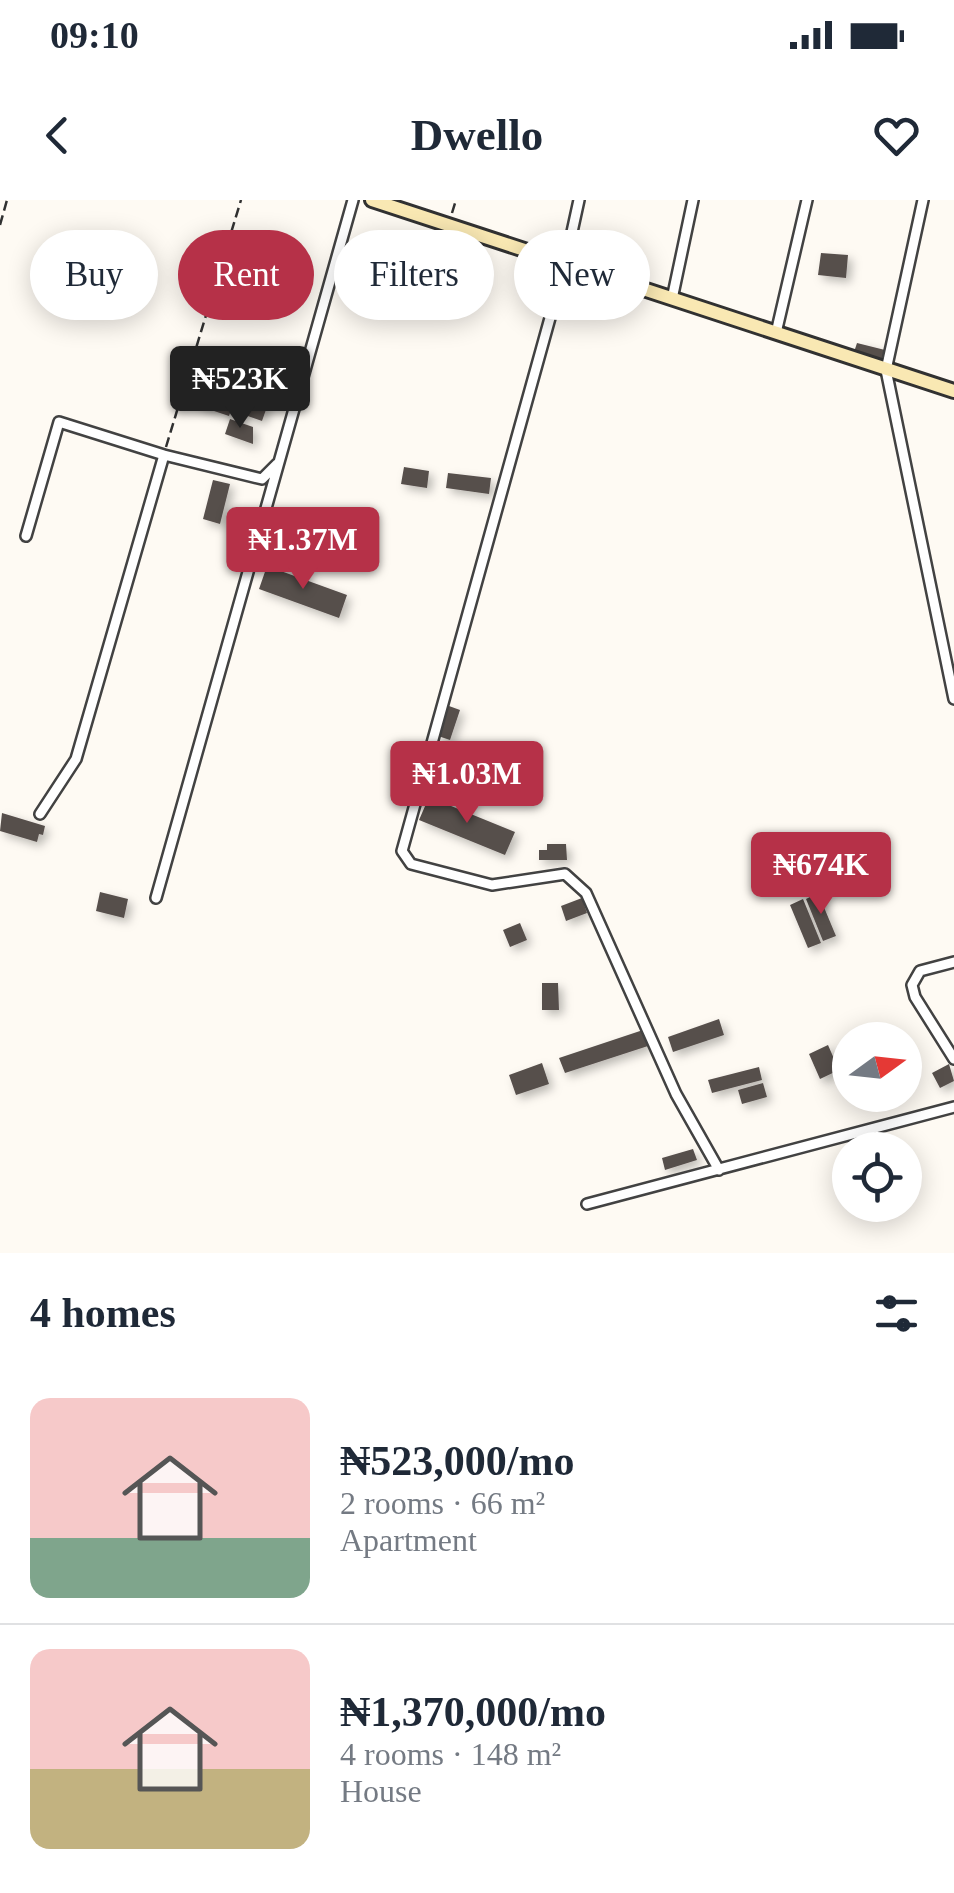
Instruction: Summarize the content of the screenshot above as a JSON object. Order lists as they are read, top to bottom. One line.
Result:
{"north":"right","page":{"status":"09:10","header":"Dwello","chip":["Buy","Rent","Filters","New"],"price":["₦523K","₦1.37M","₦1.03M","₦674K"],"heading":"4 homes","list":[{"name":"₦523,000/mo","note":"2 rooms · 66 m² · Apartment"},{"name":"₦1,370,000/mo","note":"4 rooms · 148 m² · House"}]}}
